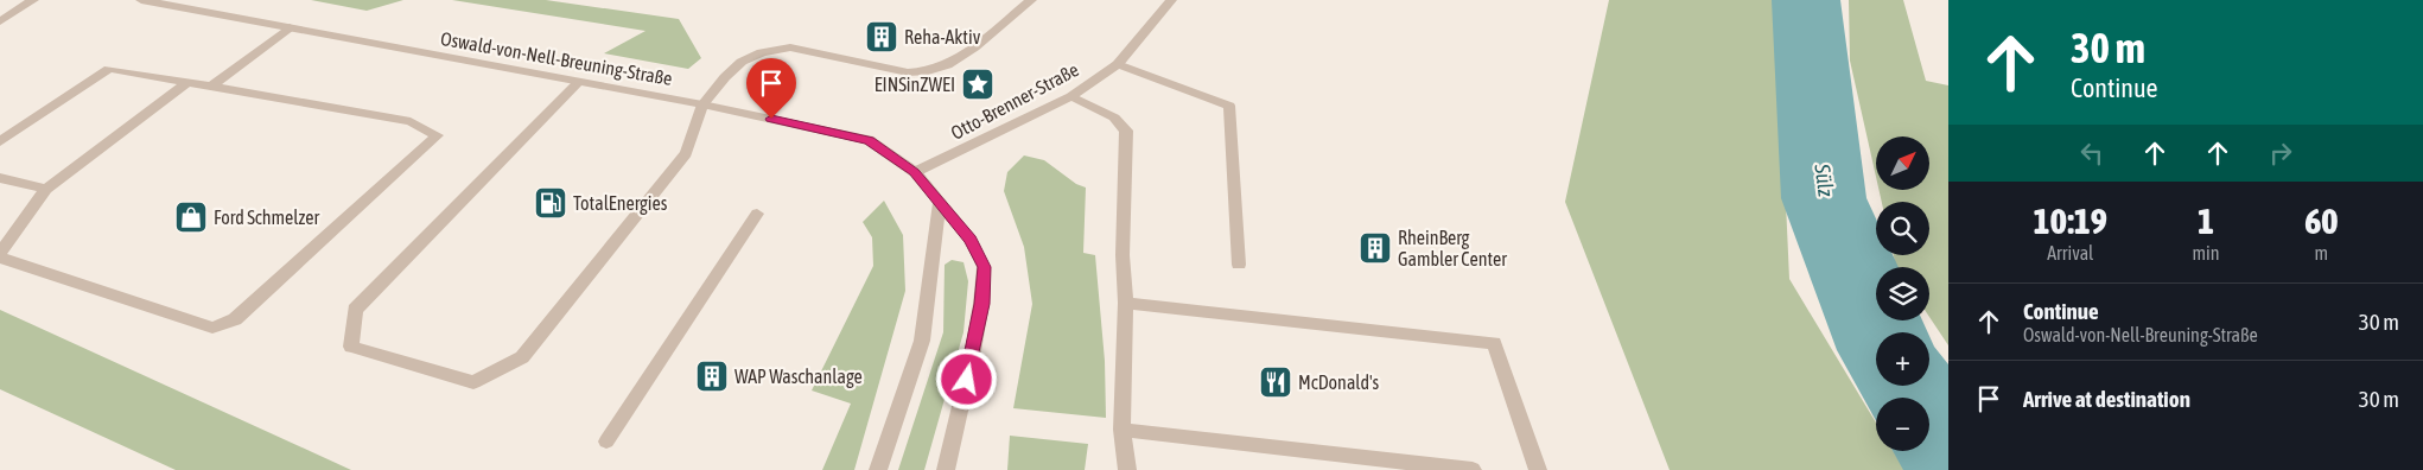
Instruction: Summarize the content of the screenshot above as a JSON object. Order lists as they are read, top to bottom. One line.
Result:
{"streets":{"street":["Oswald-von-Nell-Breuning-Straße","Otto-Brenner-Straße"]},"crossings":[["Oswald-von-Nell-Breuning-Straße","Otto-Brenner-Straße"]],"water":["Sülz"],"places":{"building":["Reha-Aktiv","RheinBerg Gambler Center","WAP Waschanlage"],"place":["EINSinZWEI"],"fuel station":["TotalEnergies"],"shop":["Ford Schmelzer"],"restaurant":["McDonald's"]},"north":"top right","page":{"turn":["30 m","Continue"],"map_buttons":["+","−"],"eta":["10:19","Arrival","1","min","60","m"],"list":[{"name":"Continue","note":"Oswald-von-Nell-Breuning-Straße","value":"30 m"},{"name":"Arrive at destination","value":"30 m"}]}}
